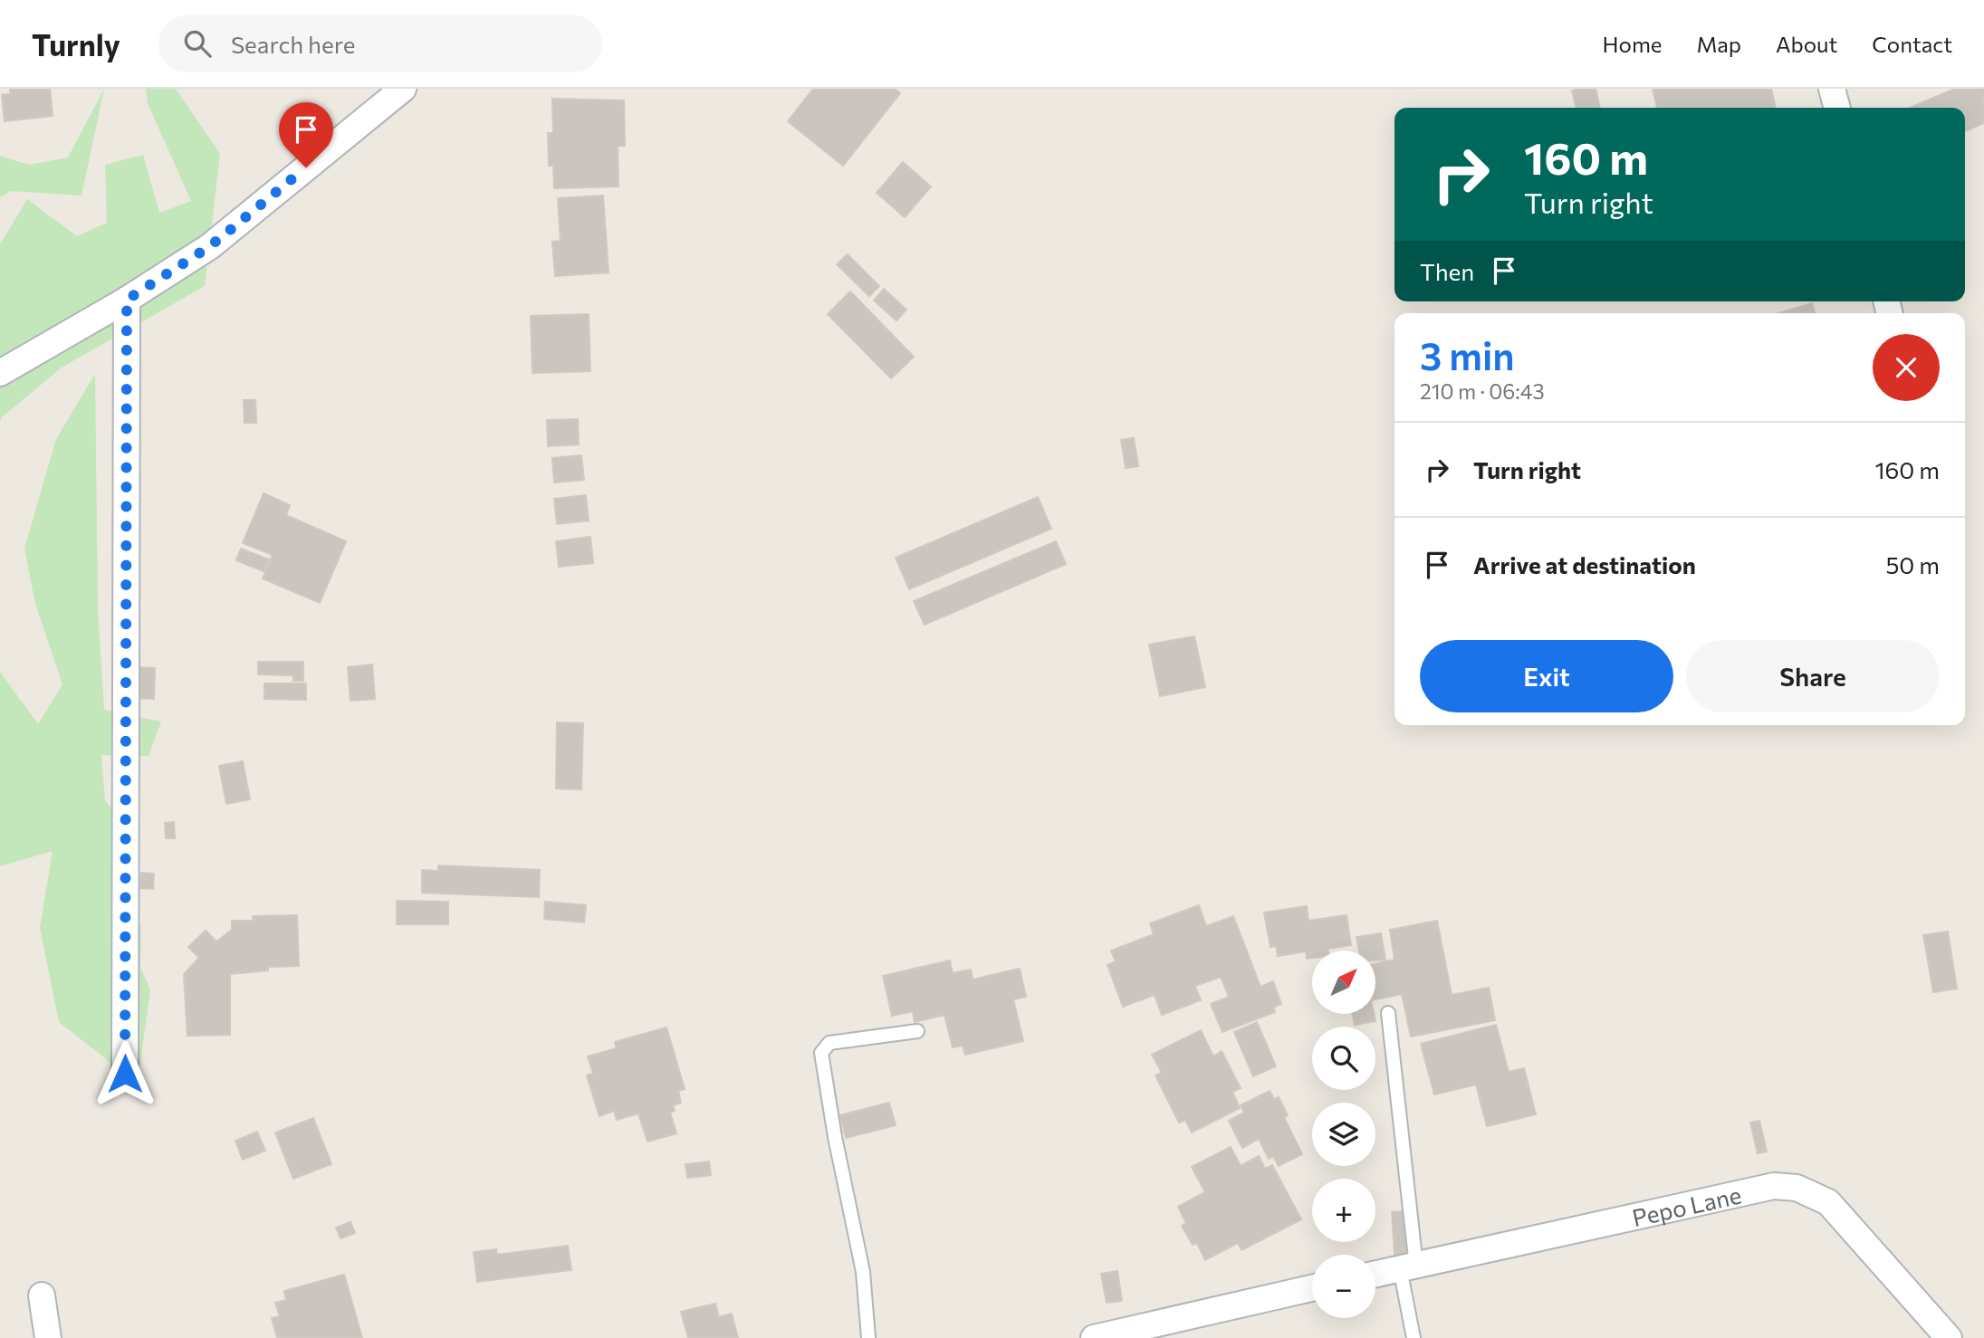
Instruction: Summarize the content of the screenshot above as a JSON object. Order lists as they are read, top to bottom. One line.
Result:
{"streets":{"street":["Pepo Lane"]},"north":"top right","page":{"header":"Turnly","search":"Search here","nav":["Home","Map","About","Contact"],"turn":["160 m","Turn right"],"then":"Then","heading":["3 min","210 m · 06:43"],"list":[{"name":"Turn right","value":"160 m"},{"name":"Arrive at destination","value":"50 m"}],"buttons":["Exit","Share"],"map_buttons":["+","−"]}}
